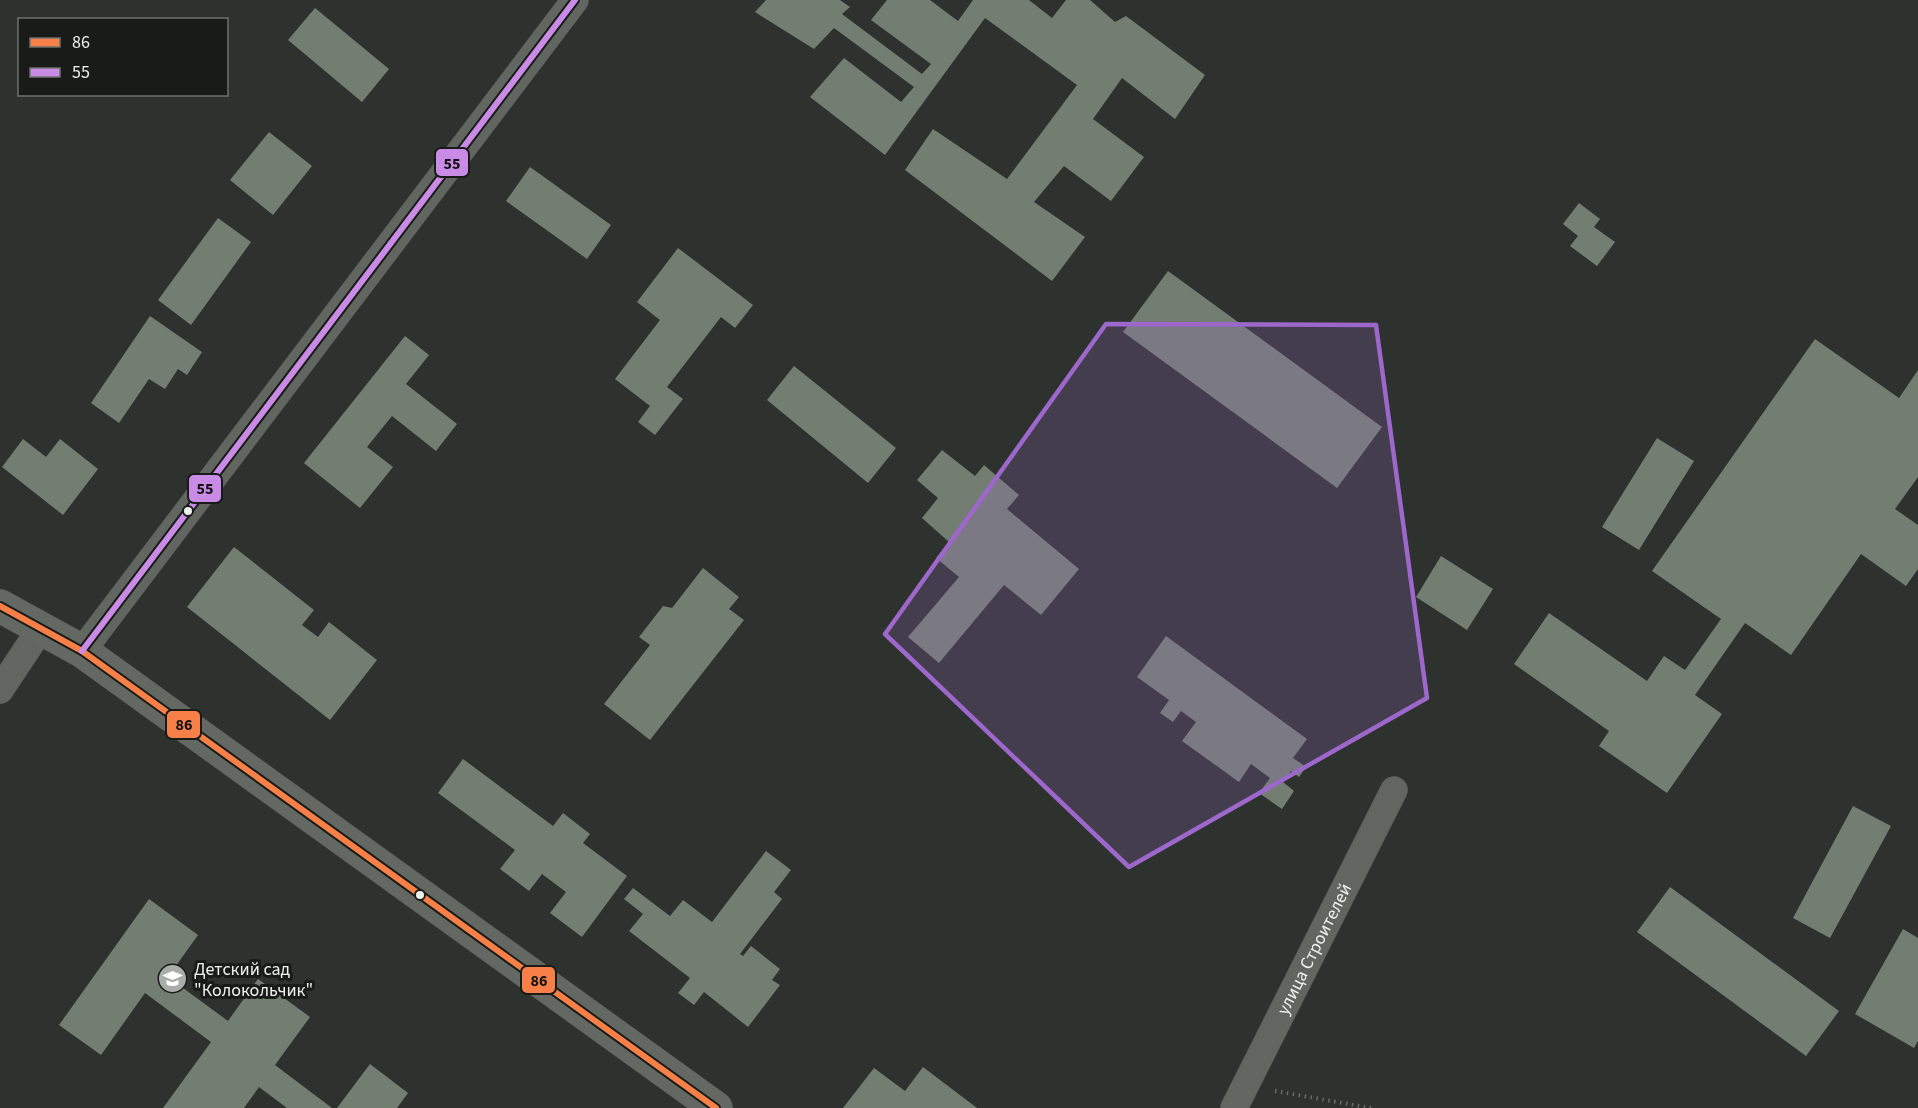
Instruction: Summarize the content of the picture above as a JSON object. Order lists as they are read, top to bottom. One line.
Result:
{"streets":{"street":["улица Строителей"]},"places":{"school or university":["Детский сад \"Колокольчик\""]},"lines":["transit line 55","transit line 86"],"legend":["86","55"]}
